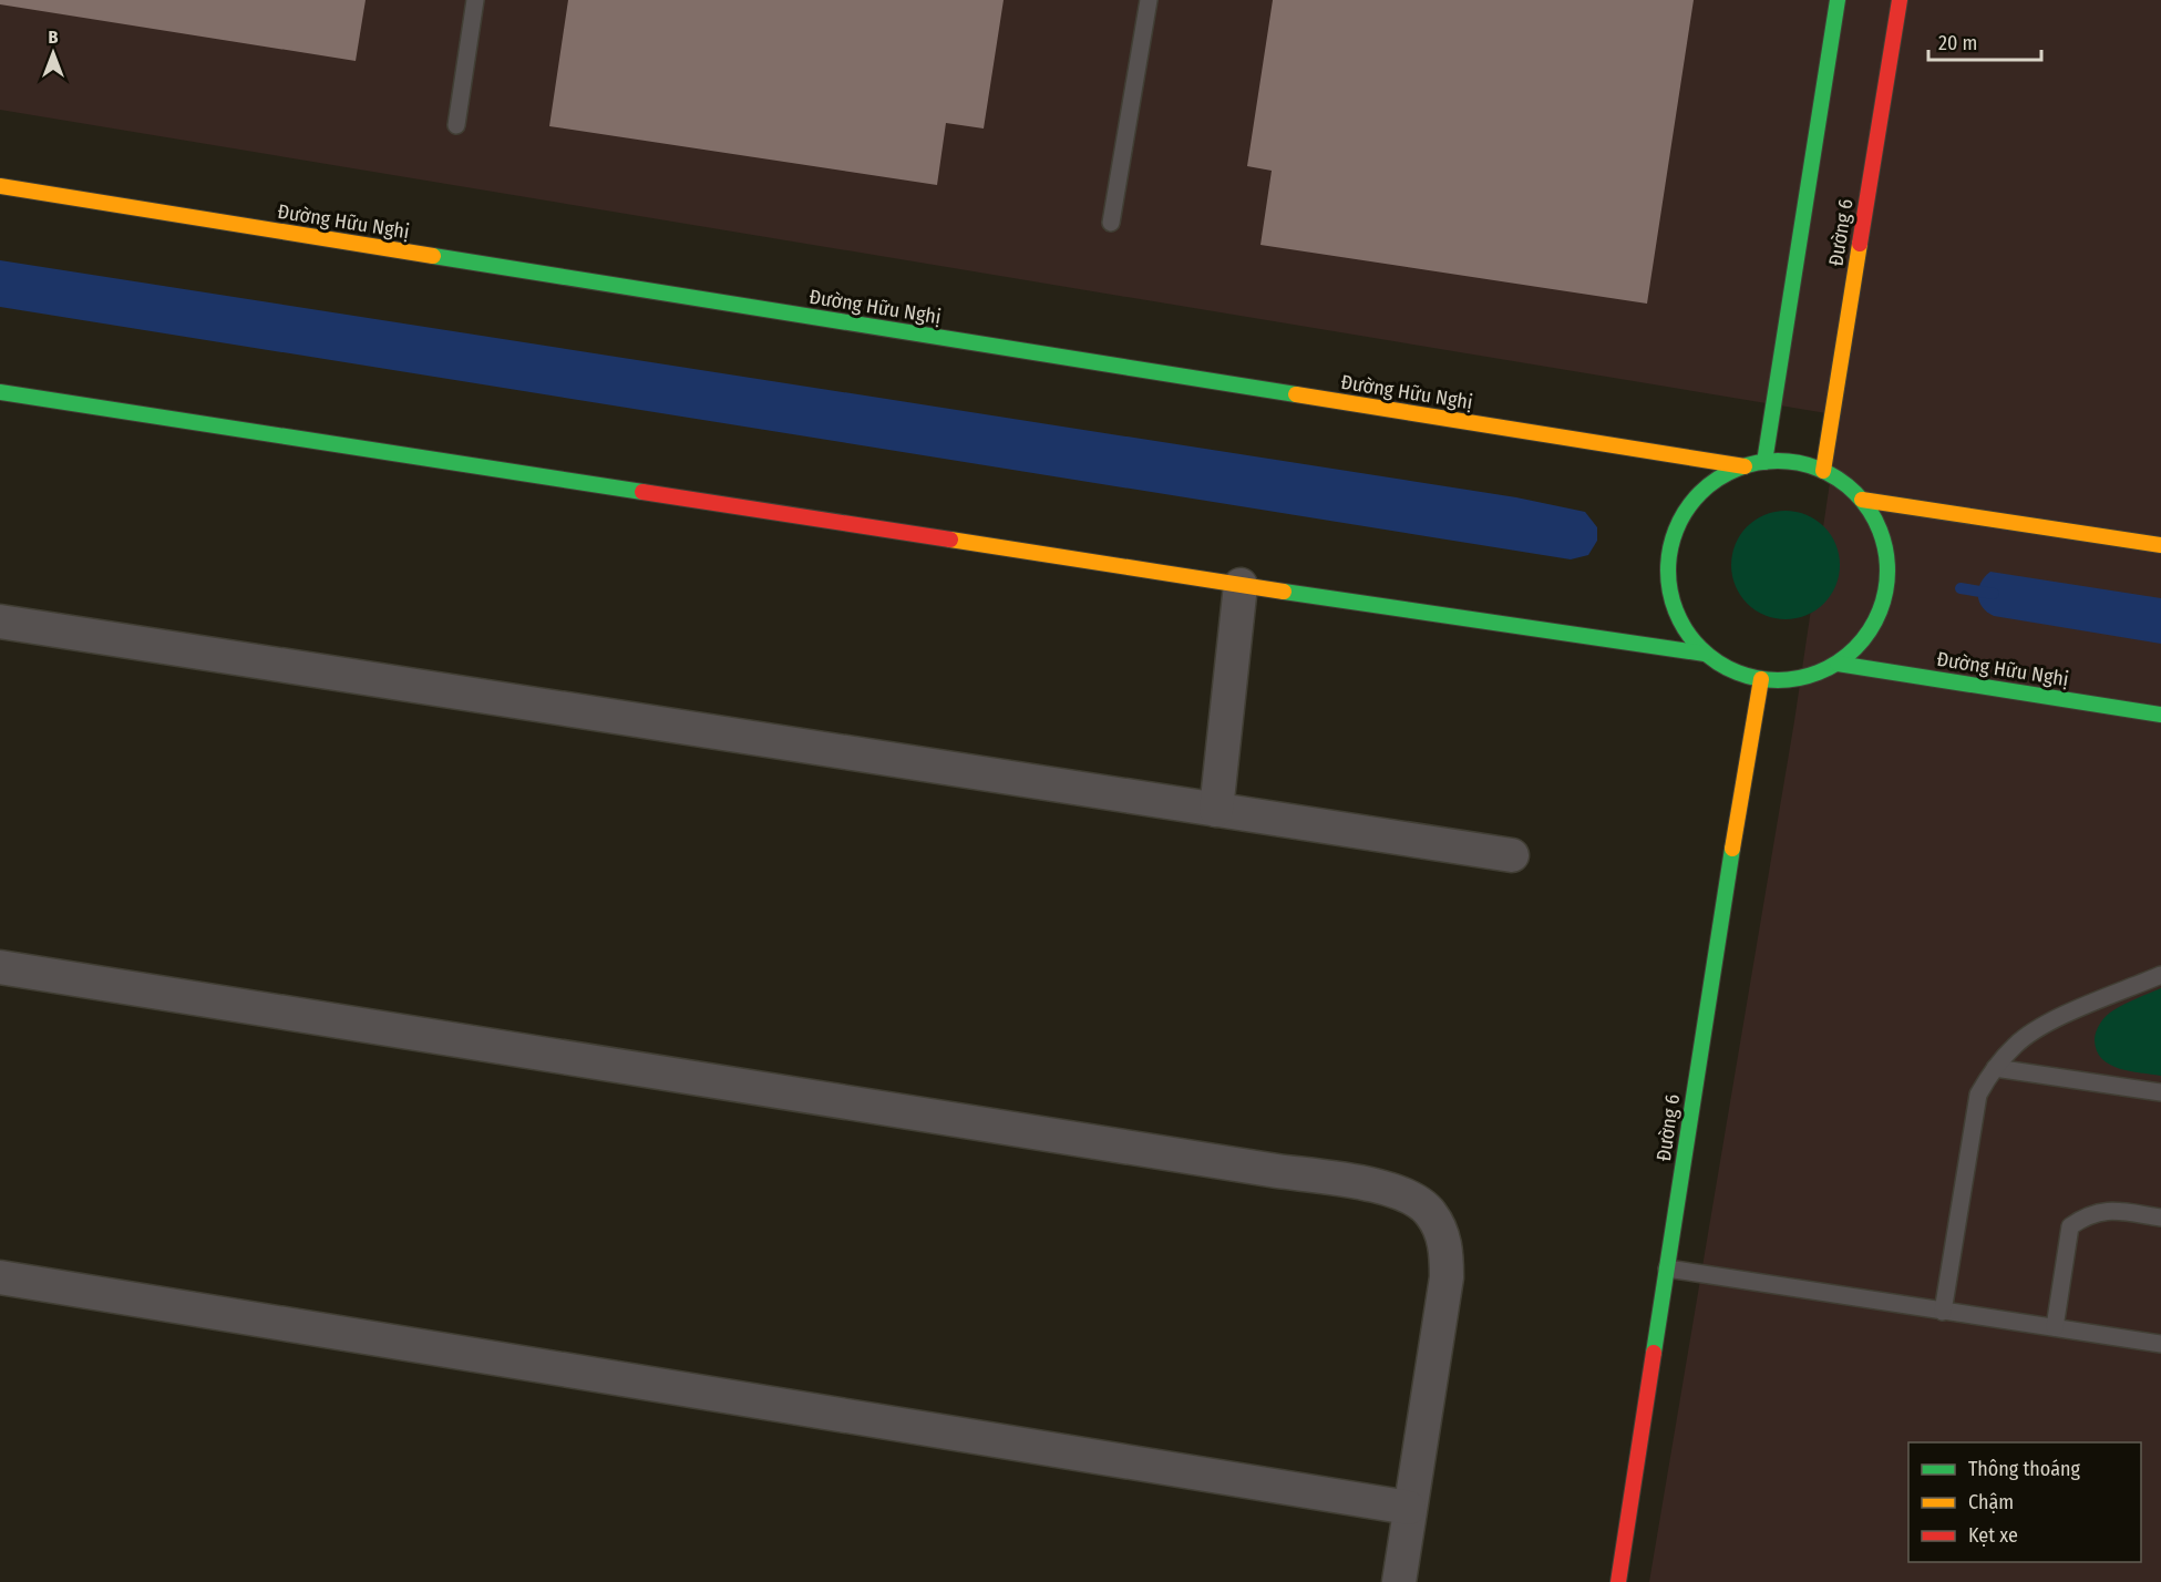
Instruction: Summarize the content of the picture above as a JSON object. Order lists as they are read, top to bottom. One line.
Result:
{"streets":{"main road":["Đường Hữu Nghị","Đường 6"]},"crossings":[["Đường Hữu Nghị","Đường 6"]],"legend":["Thông thoáng","Chậm","Kẹt xe"],"scale_bar":"20 m","north":"top"}
